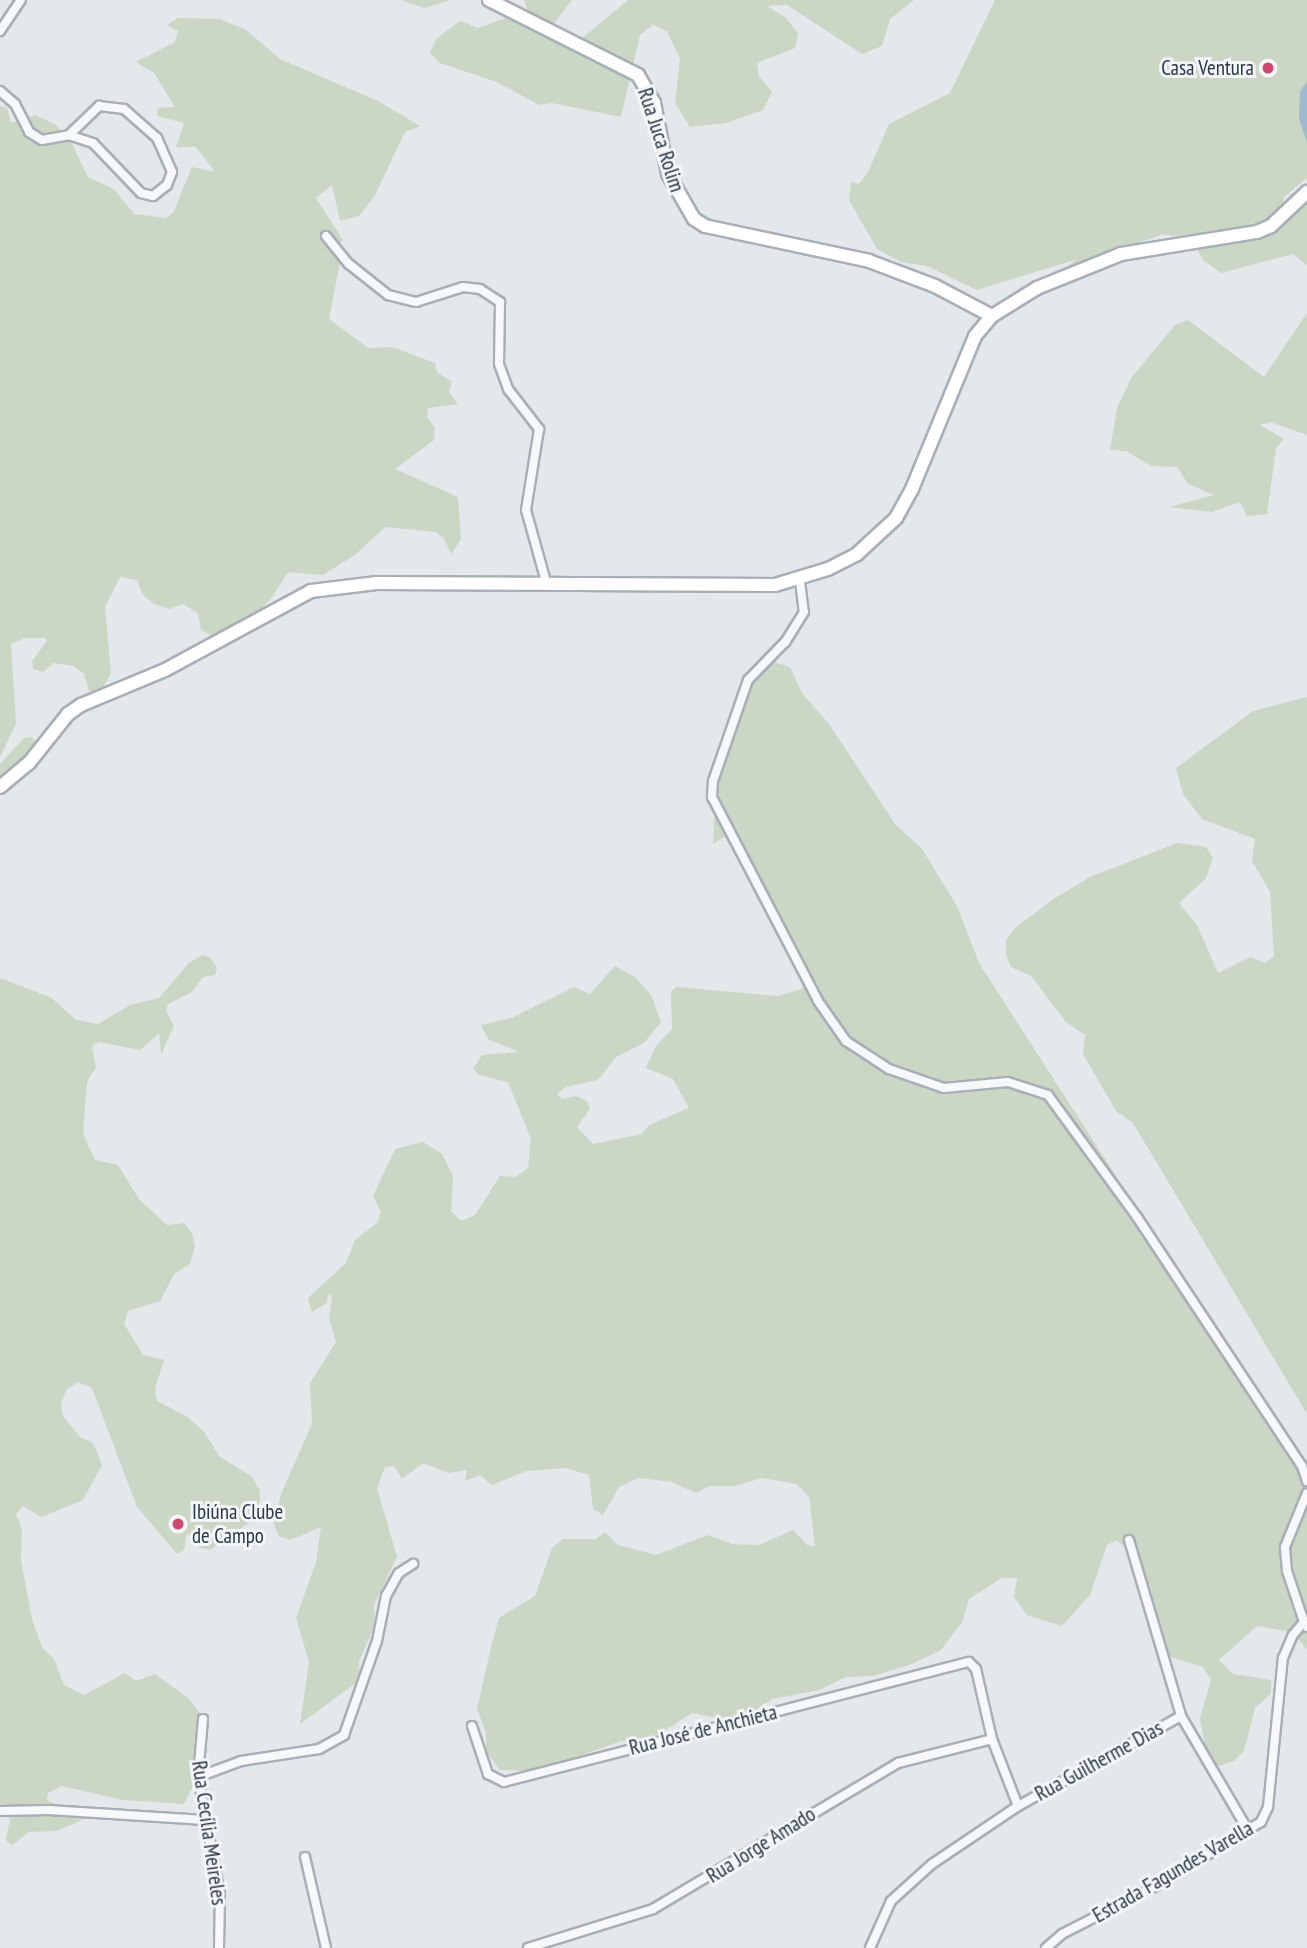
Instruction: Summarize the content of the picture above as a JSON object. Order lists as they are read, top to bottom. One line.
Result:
{"streets":{"street":["Rua Juca Rolim","Rua José de Anchieta","Rua Guilherme Dias","Rua Cecília Meireles","Rua Jorge Amado","Estrada Fagundes Varella"]},"crossings":[["Rua José de Anchieta","Rua Jorge Amado"]],"places":["Casa Ventura","Ibiúna Clube de Campo"]}
